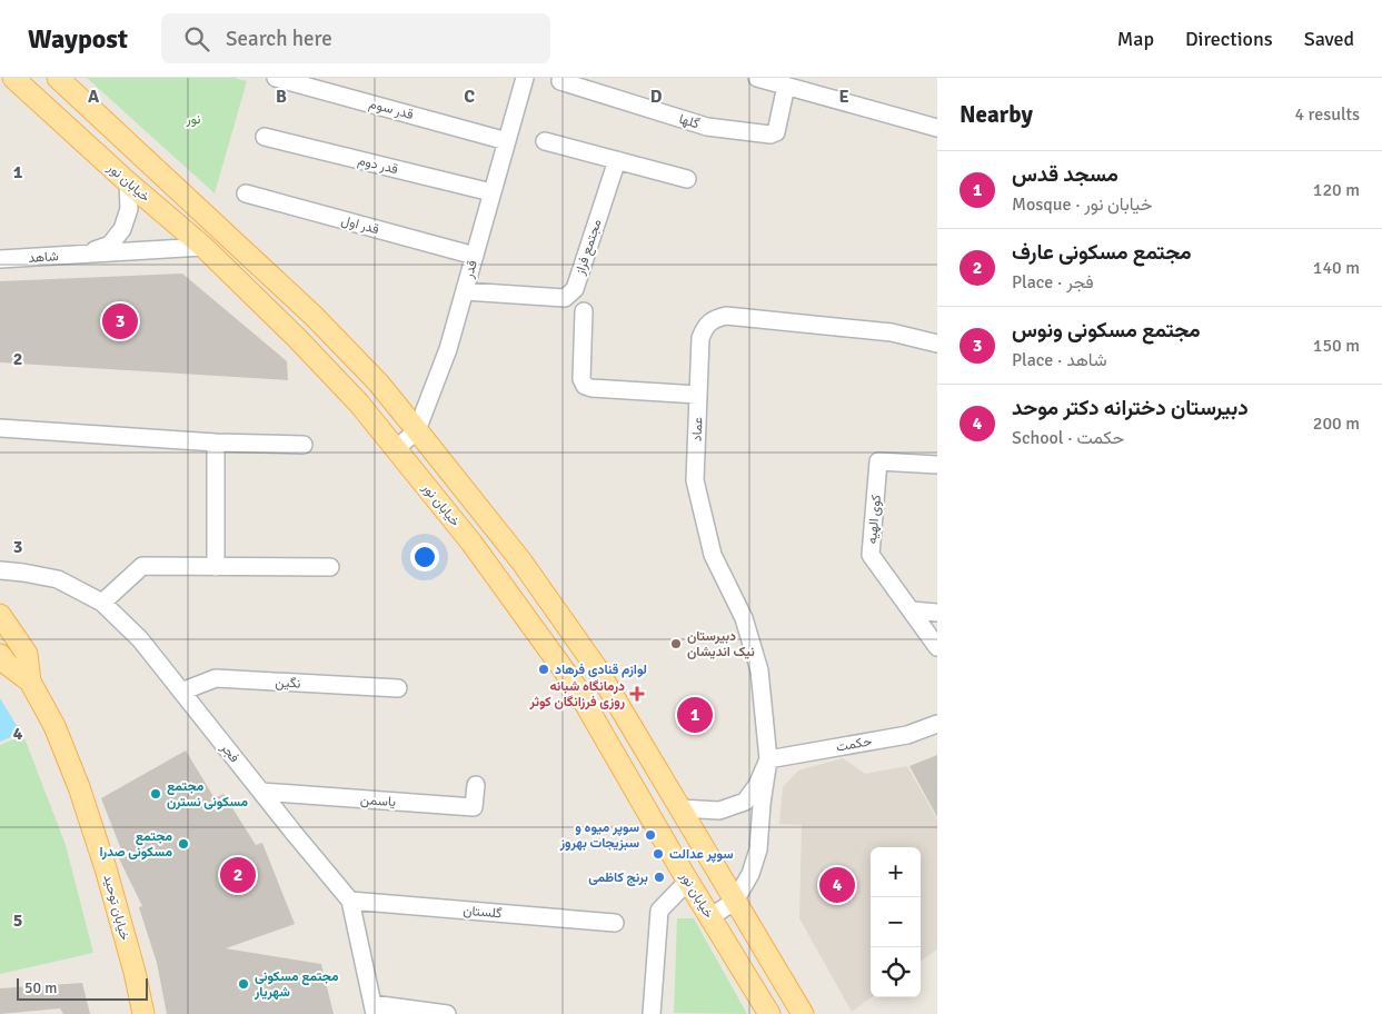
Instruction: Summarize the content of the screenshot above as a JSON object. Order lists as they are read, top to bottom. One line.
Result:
{"streets":{"main road":["خیابان نور","خیابان توحید"],"street":["قدر سوم","گلها","قدر دوم","قدر اول","مجتمع فراز","شاهد","قدر","عماد","کوی الهیه","نگین","حکمت","فجر","یاسمن","گلستان"]},"crossings":[["قدر سوم","قدر"],["قدر دوم","قدر"],["خیابان نور","شاهد"],["خیابان نور","قدر"],["قدر اول","قدر"],["مجتمع فراز","قدر"],["عماد","حکمت"],["نگین","فجر"],["فجر","یاسمن"],["فجر","گلستان"]],"parks":["نور"],"places":{"other":["دبیرستان نیک اندیشان","لوازم قنادی فرهاد","مجتمع مسکونی نسترن","سوپر میوه و سبزیجات بهروز","مجتمع مسکونی صدرا","سوپر عدالت","برنج کاظمی","مجتمع مسکونی شهریار"],"health":["درمانگاه شبانه روزی فرزانگان کوثر"]},"scale_bar":"50 m","page":{"header":"Waypost","search":"Search here","nav":["Map","Directions","Saved"],"heading":["Nearby","4 results"],"list":[{"mark":"1","name":"مسجد قدس","note":"Mosque · خیابان نور","value":"120 m"},{"mark":"2","name":"مجتمع مسکونی عارف","note":"Place · فجر","value":"140 m"},{"mark":"3","name":"مجتمع مسکونی ونوس","note":"Place · شاهد","value":"150 m"},{"mark":"4","name":"دبیرستان دخترانه دکتر موحد","note":"School · حکمت","value":"200 m"}],"pins":["3","1","2","4"],"map_buttons":["+","−"],"scale":"50 m"},"grid":{"columns":["A","B","C","D","E"],"rows":["1","2","3","4","5"]}}
